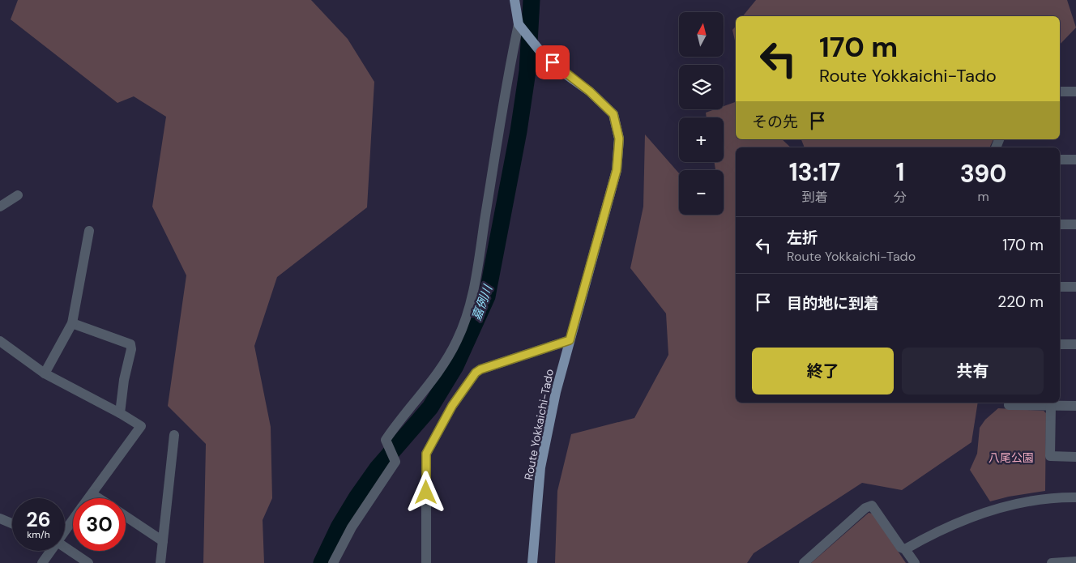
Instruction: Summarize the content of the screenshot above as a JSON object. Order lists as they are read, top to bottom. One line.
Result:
{"streets":{"main road":["Route Yokkaichi-Tado"]},"water":["嘉例川"],"parks":["八尾公園"],"north":"top","page":{"map_buttons":["+","−"],"turn":["170 m","Route Yokkaichi-Tado"],"then":"その先","eta":["13:17","到着","1","分","390","m"],"list":[{"name":"左折","note":"Route Yokkaichi-Tado","value":"170 m"},{"name":"目的地に到着","value":"220 m"}],"buttons":["終了","共有"],"speed":"26 km/h","limit":"30"}}
